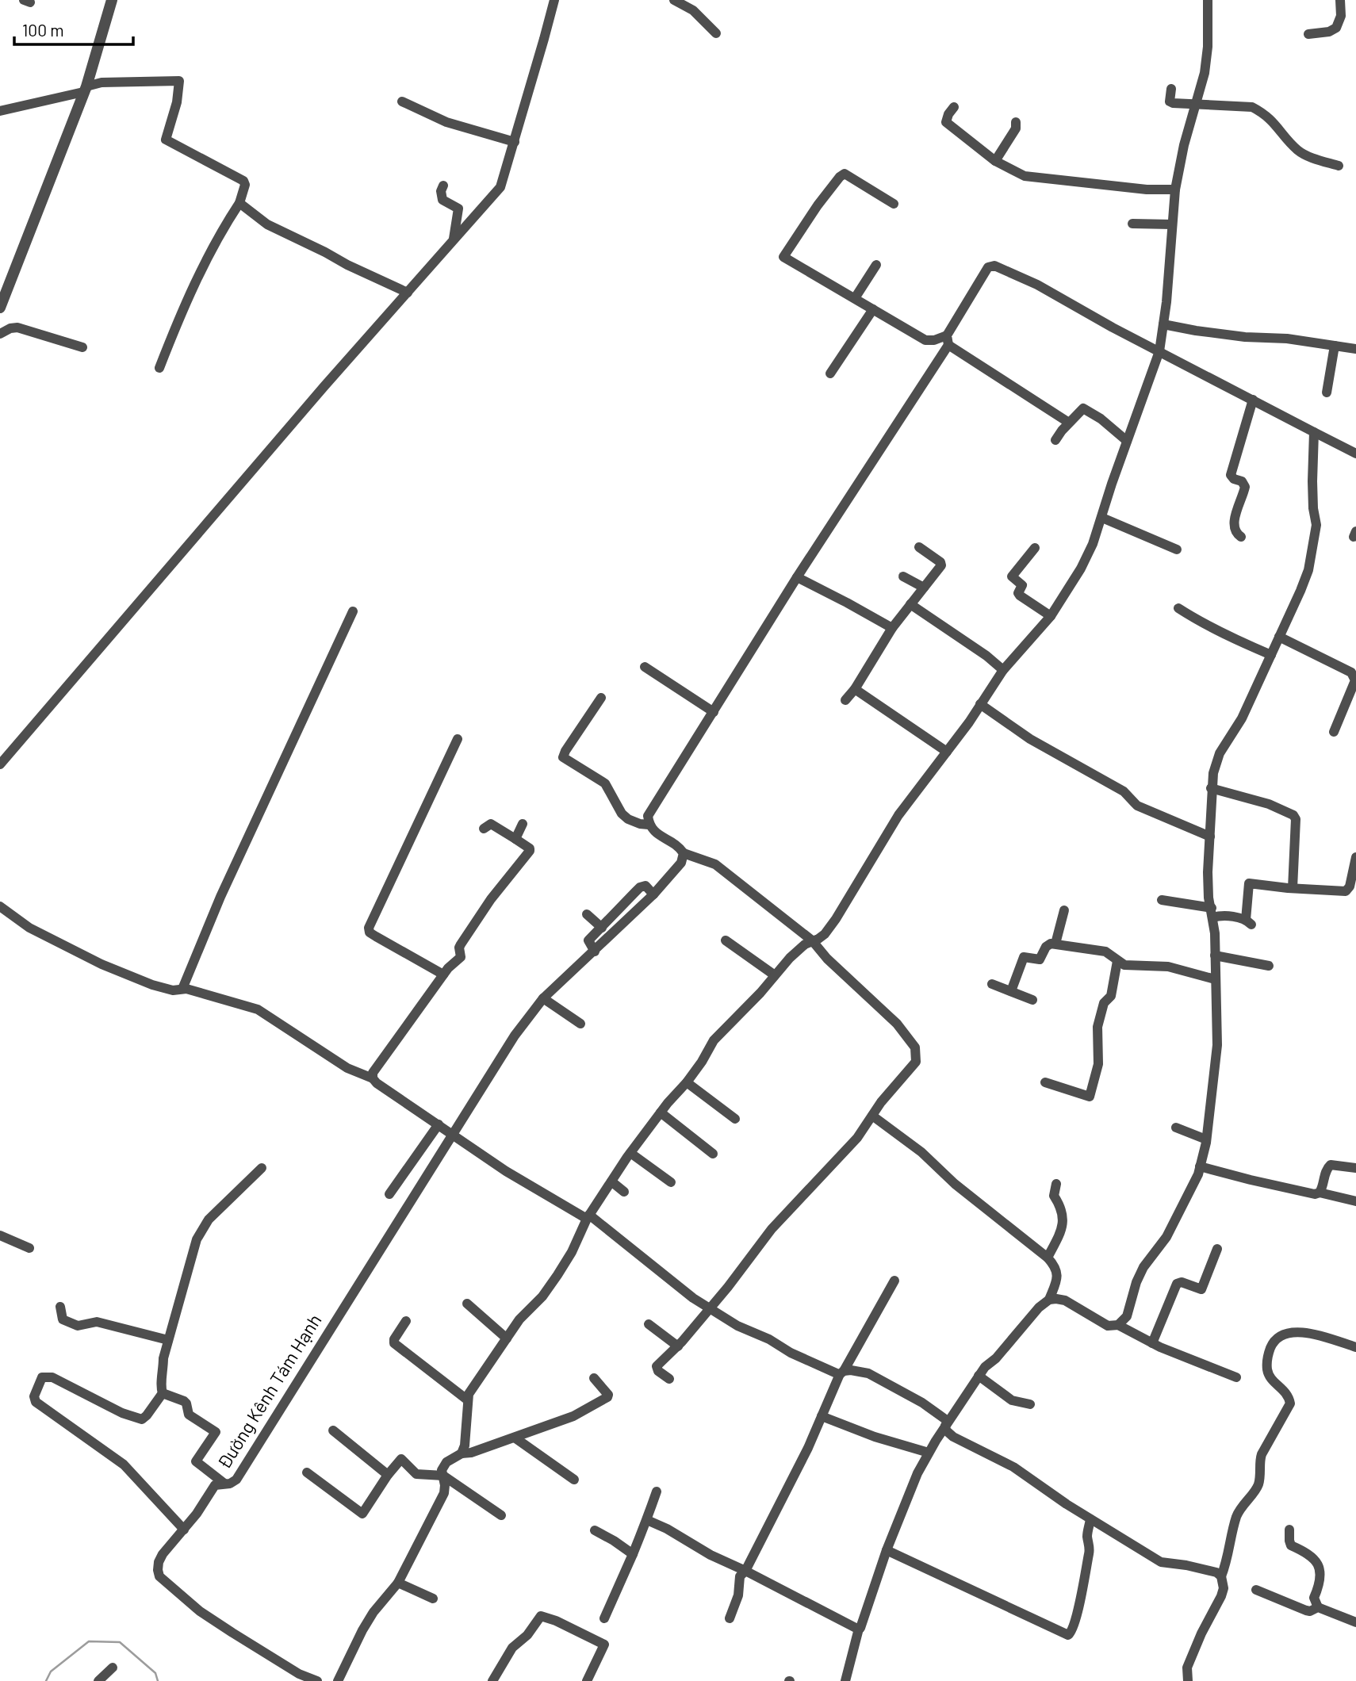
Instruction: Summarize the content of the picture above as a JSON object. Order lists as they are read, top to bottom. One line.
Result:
{"streets":{"street":["Đường Kênh Tám Hạnh"]},"scale_bar":"100 m"}
